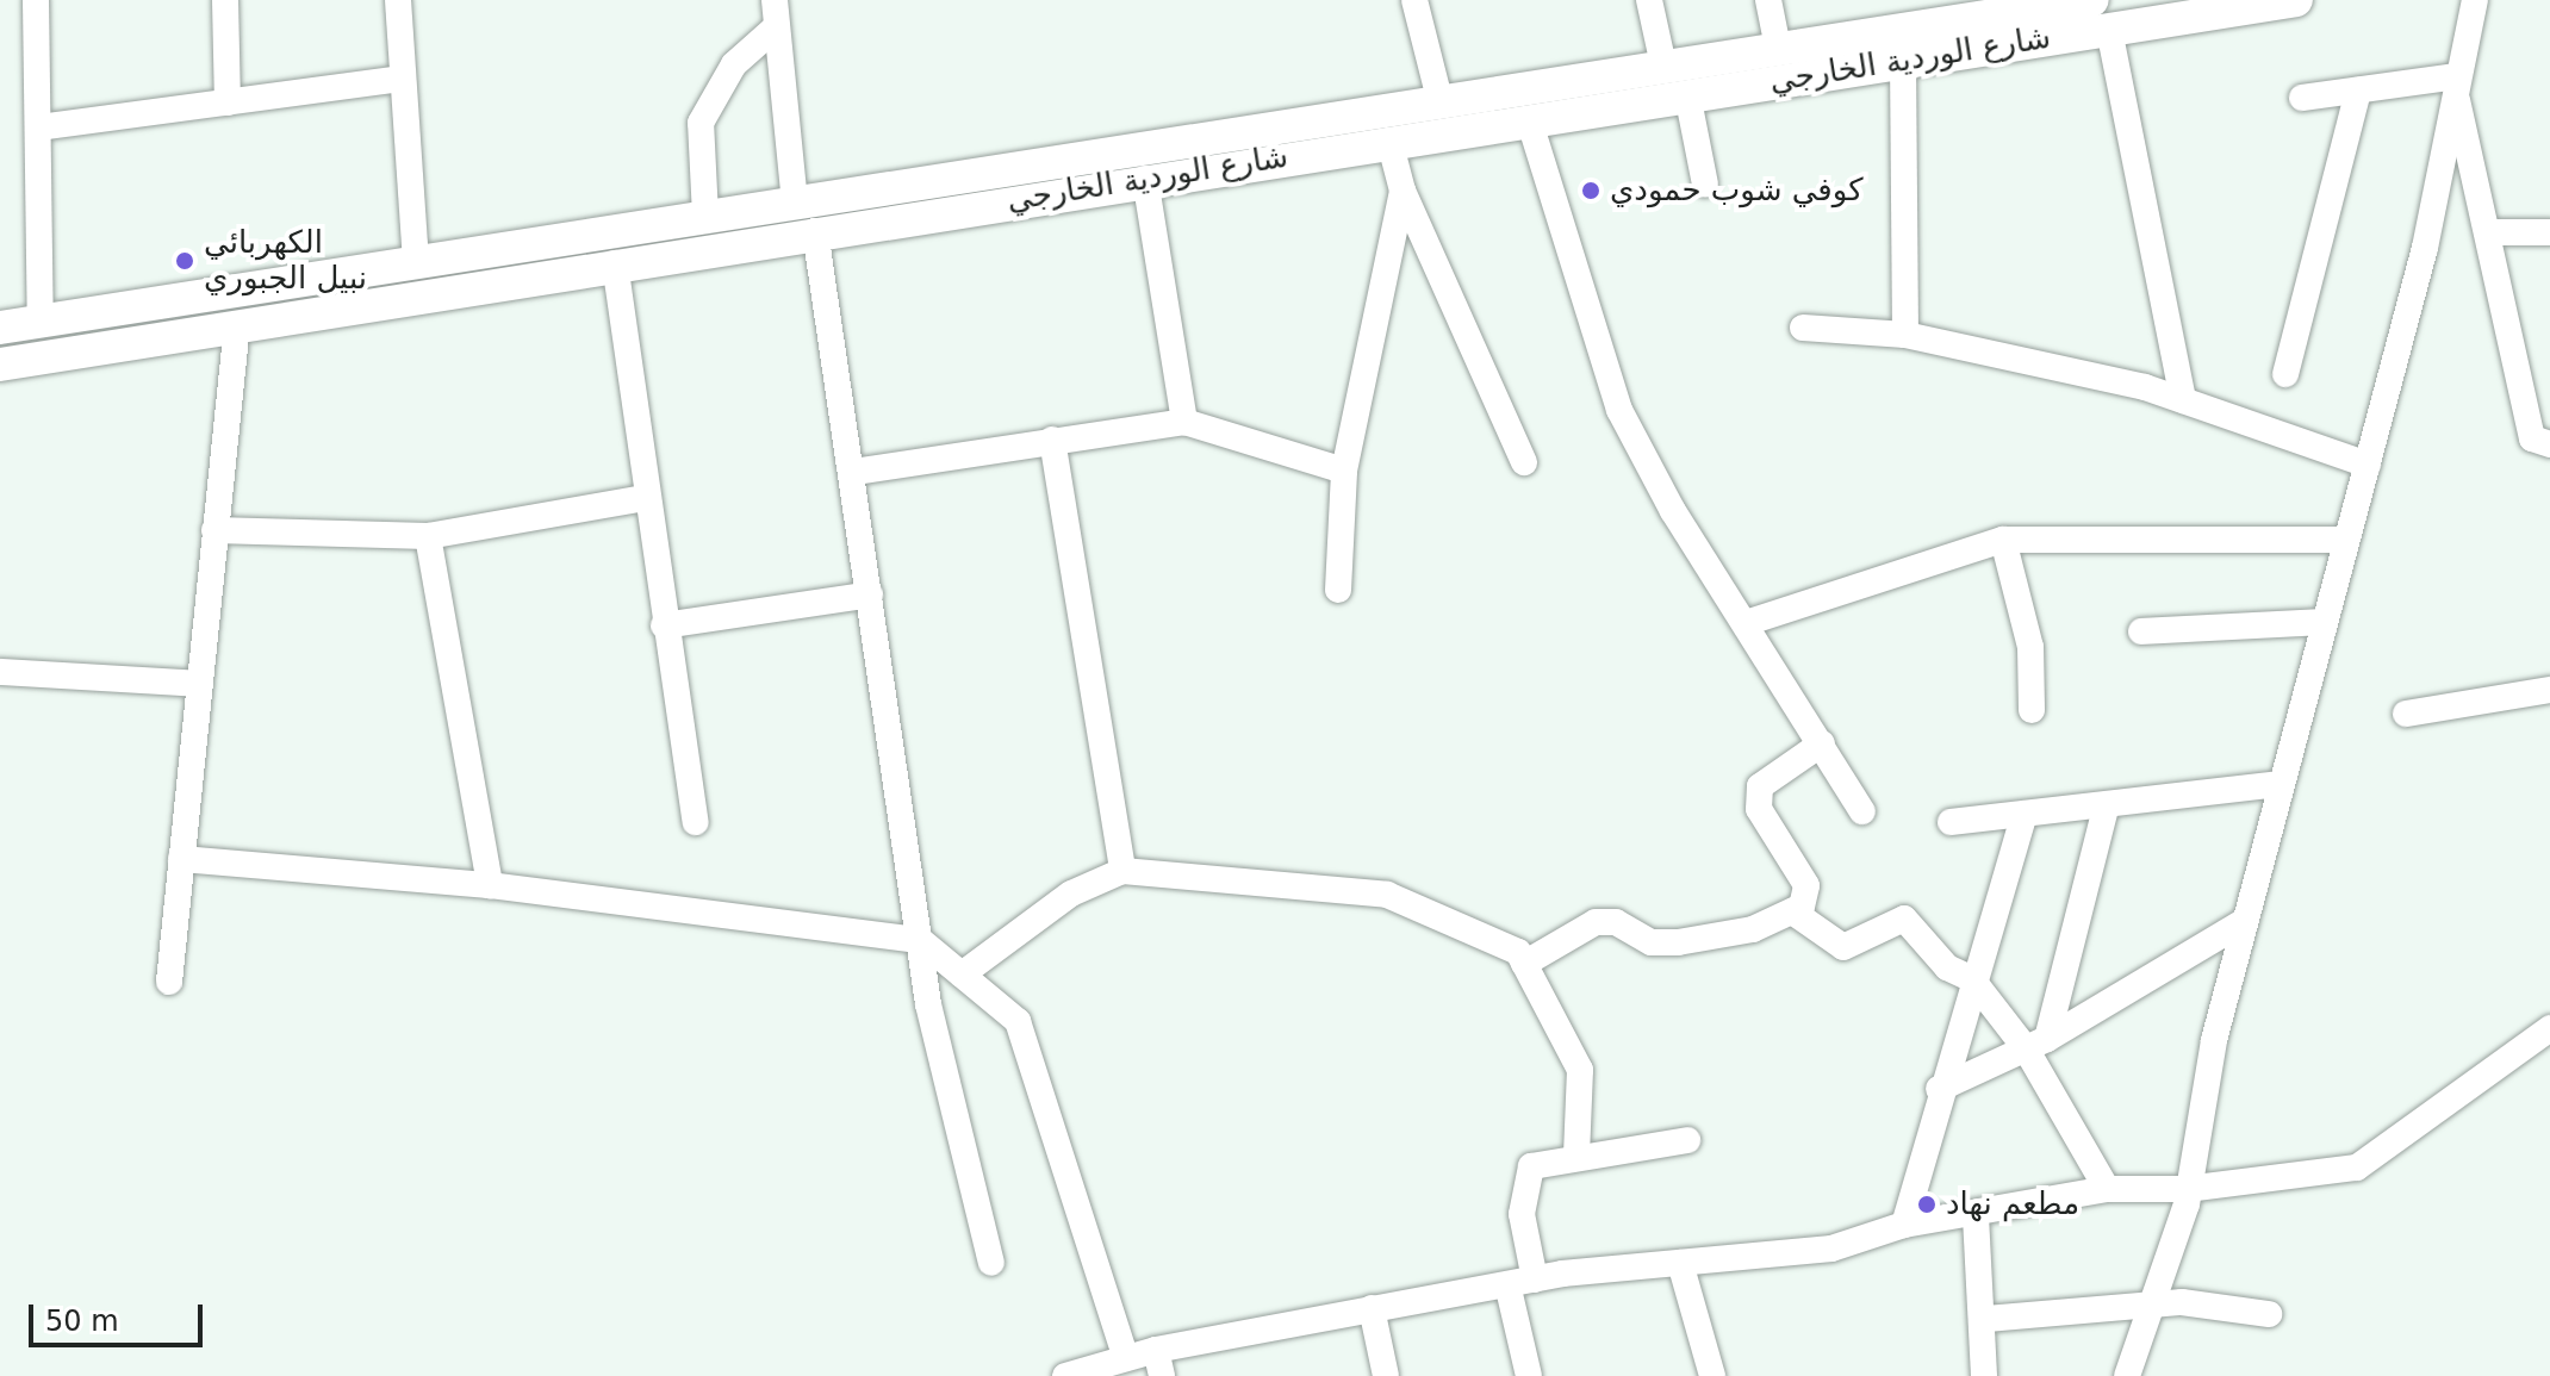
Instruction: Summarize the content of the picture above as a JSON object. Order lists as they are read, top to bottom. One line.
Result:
{"streets":{"main road":["شارع الوردية الخارجي"]},"places":["كوفي شوب حمودي","الكهربائي نبيل الجبوري","مطعم نهاد"],"scale_bar":"50 m"}
